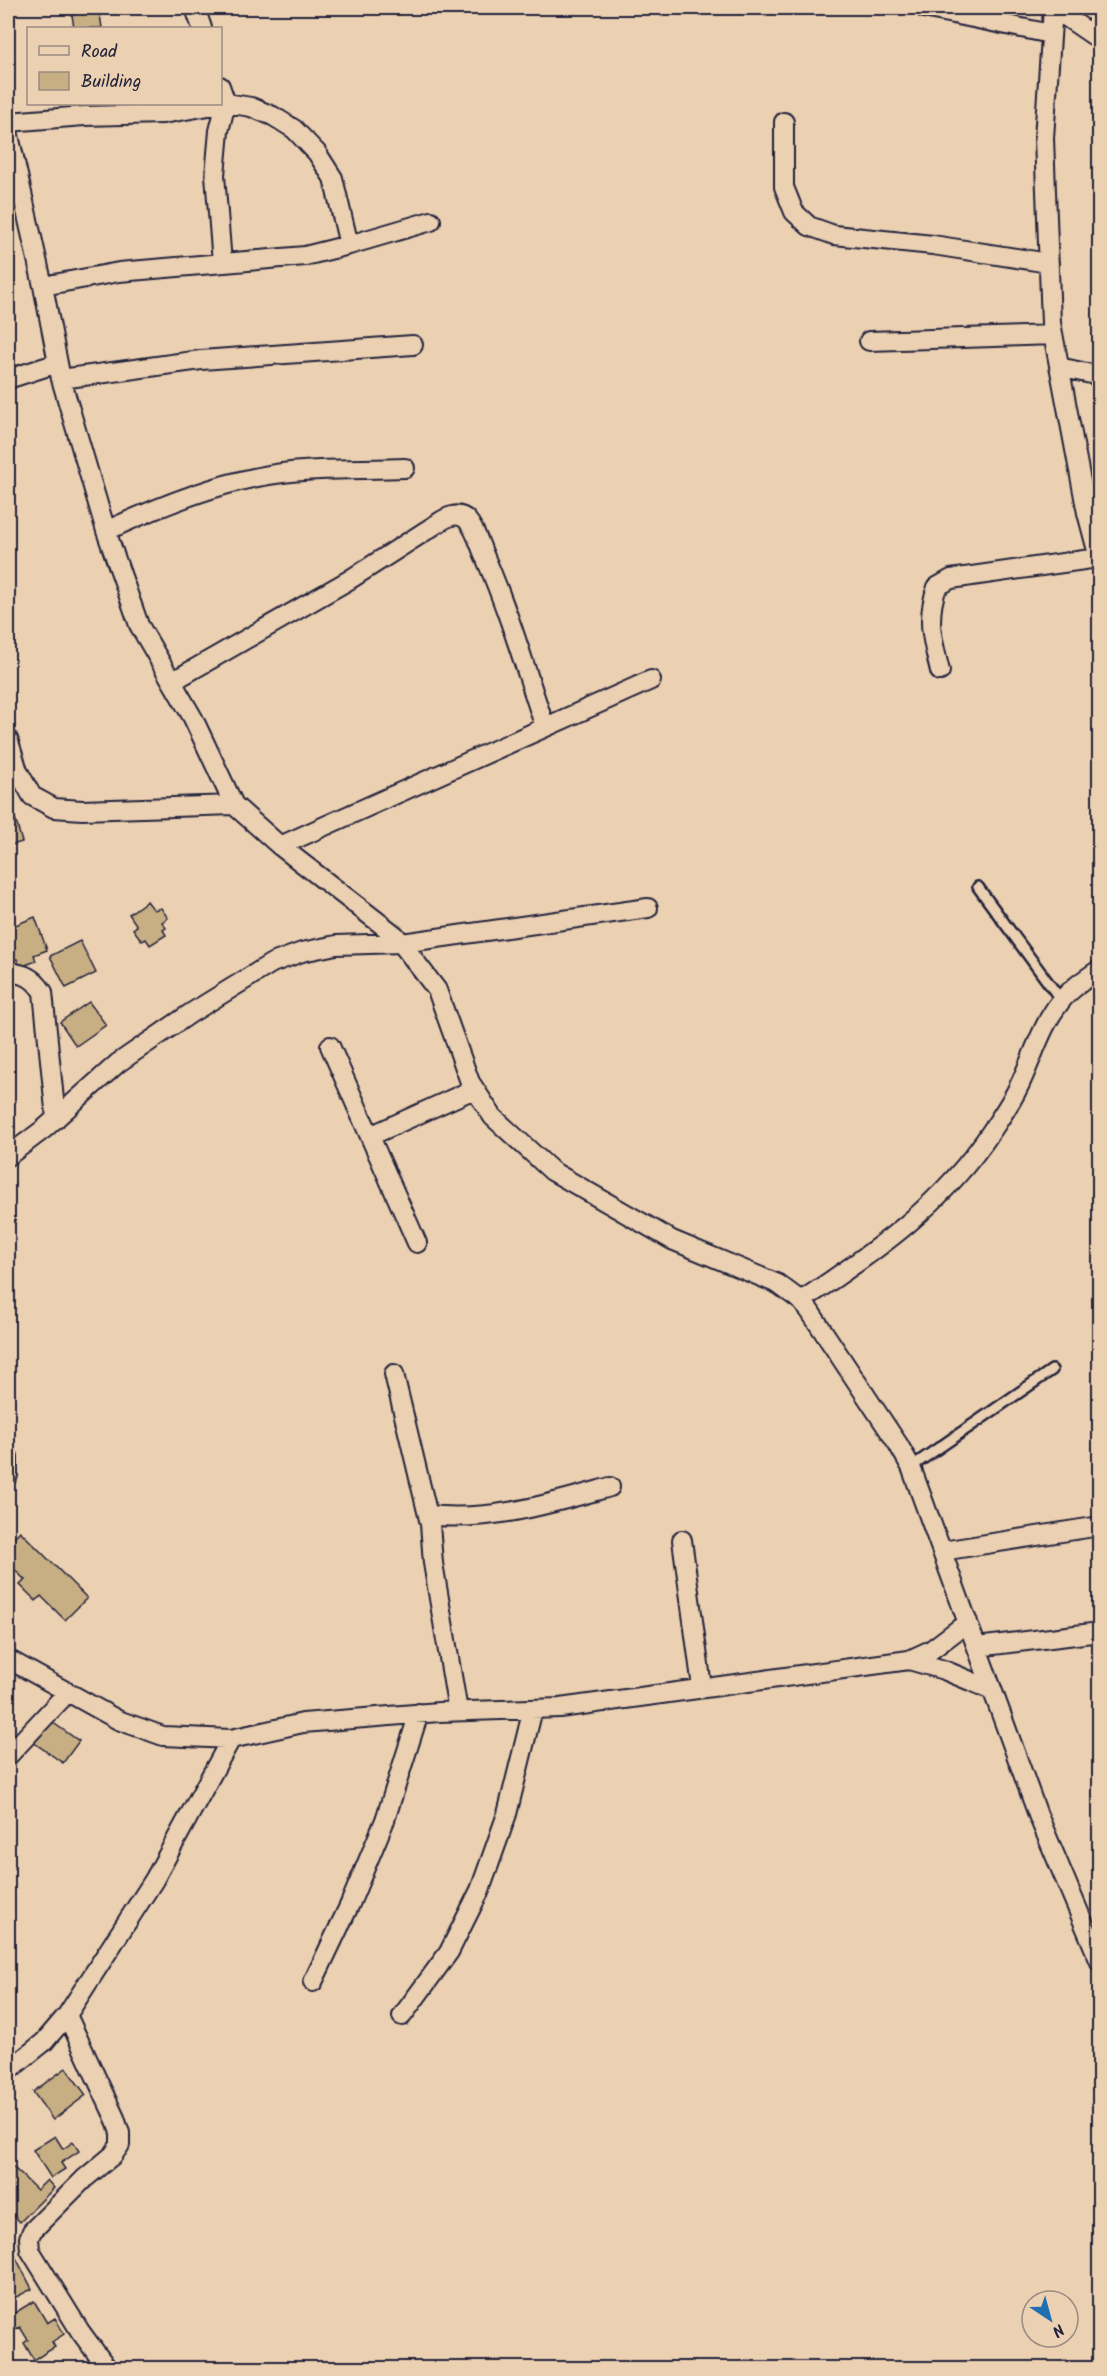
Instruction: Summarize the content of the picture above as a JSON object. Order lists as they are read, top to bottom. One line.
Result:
{"legend":["Road","Building"],"north":"bottom right"}
